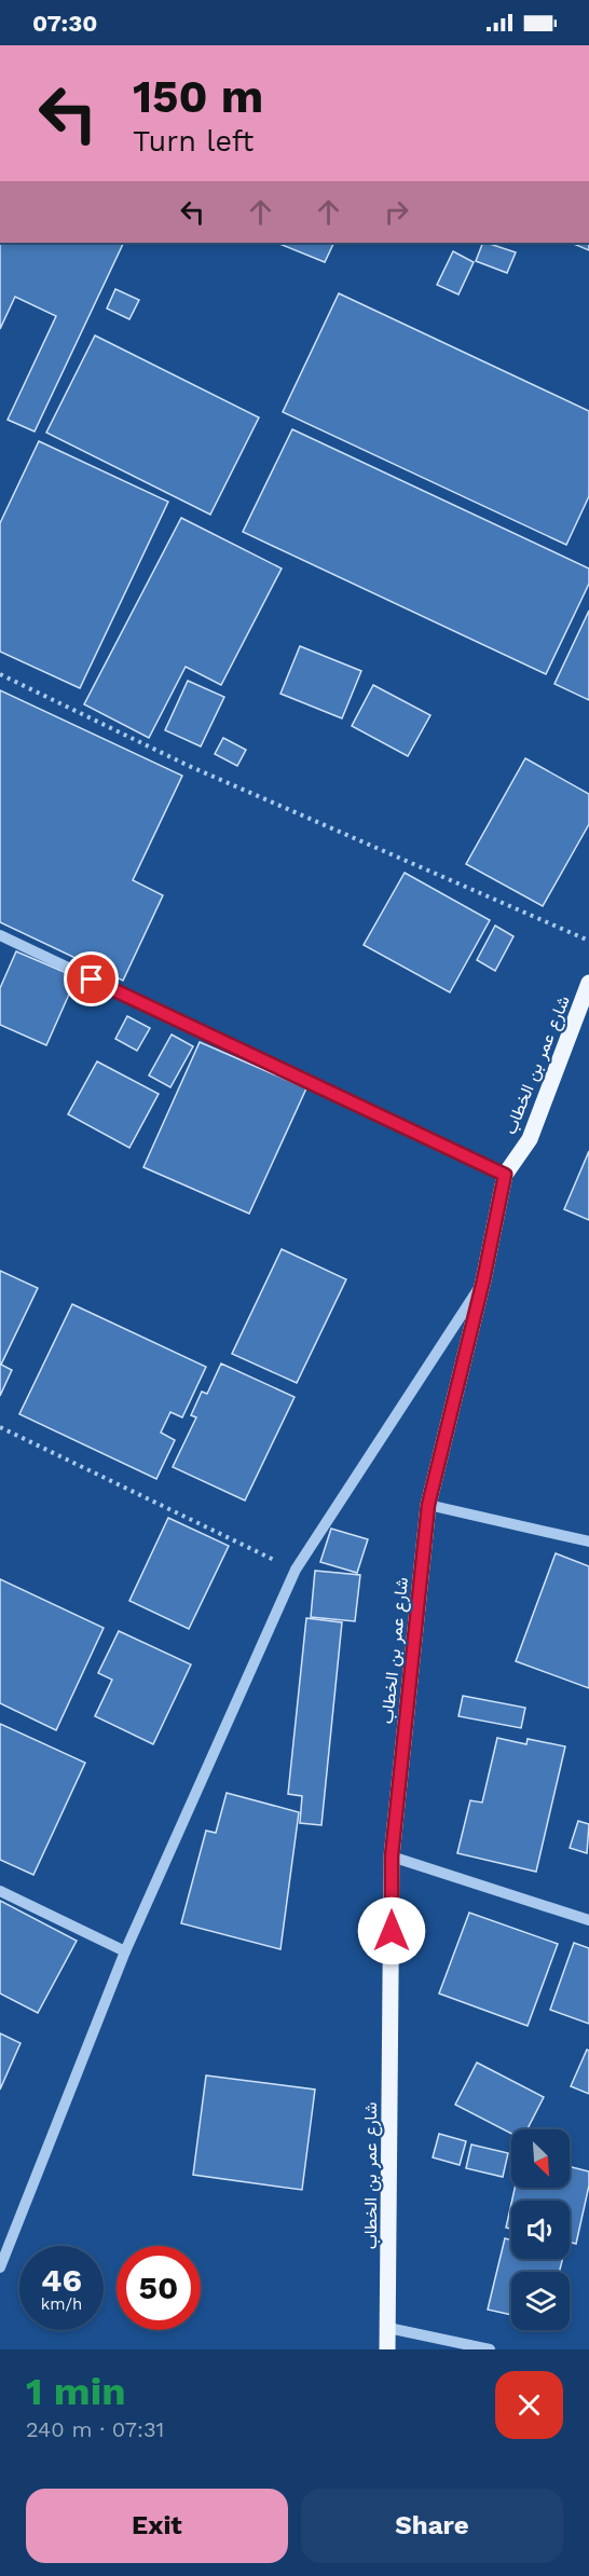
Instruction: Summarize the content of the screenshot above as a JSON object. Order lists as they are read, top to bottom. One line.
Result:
{"streets":{"main road":["شارع عمر بن الخطاب"]},"north":"bottom right","page":{"status":"07:30","turn":["150 m","Turn left"],"speed":"46 km/h","limit":"50","heading":["1 min","240 m · 07:31"],"buttons":["Exit","Share"]}}
